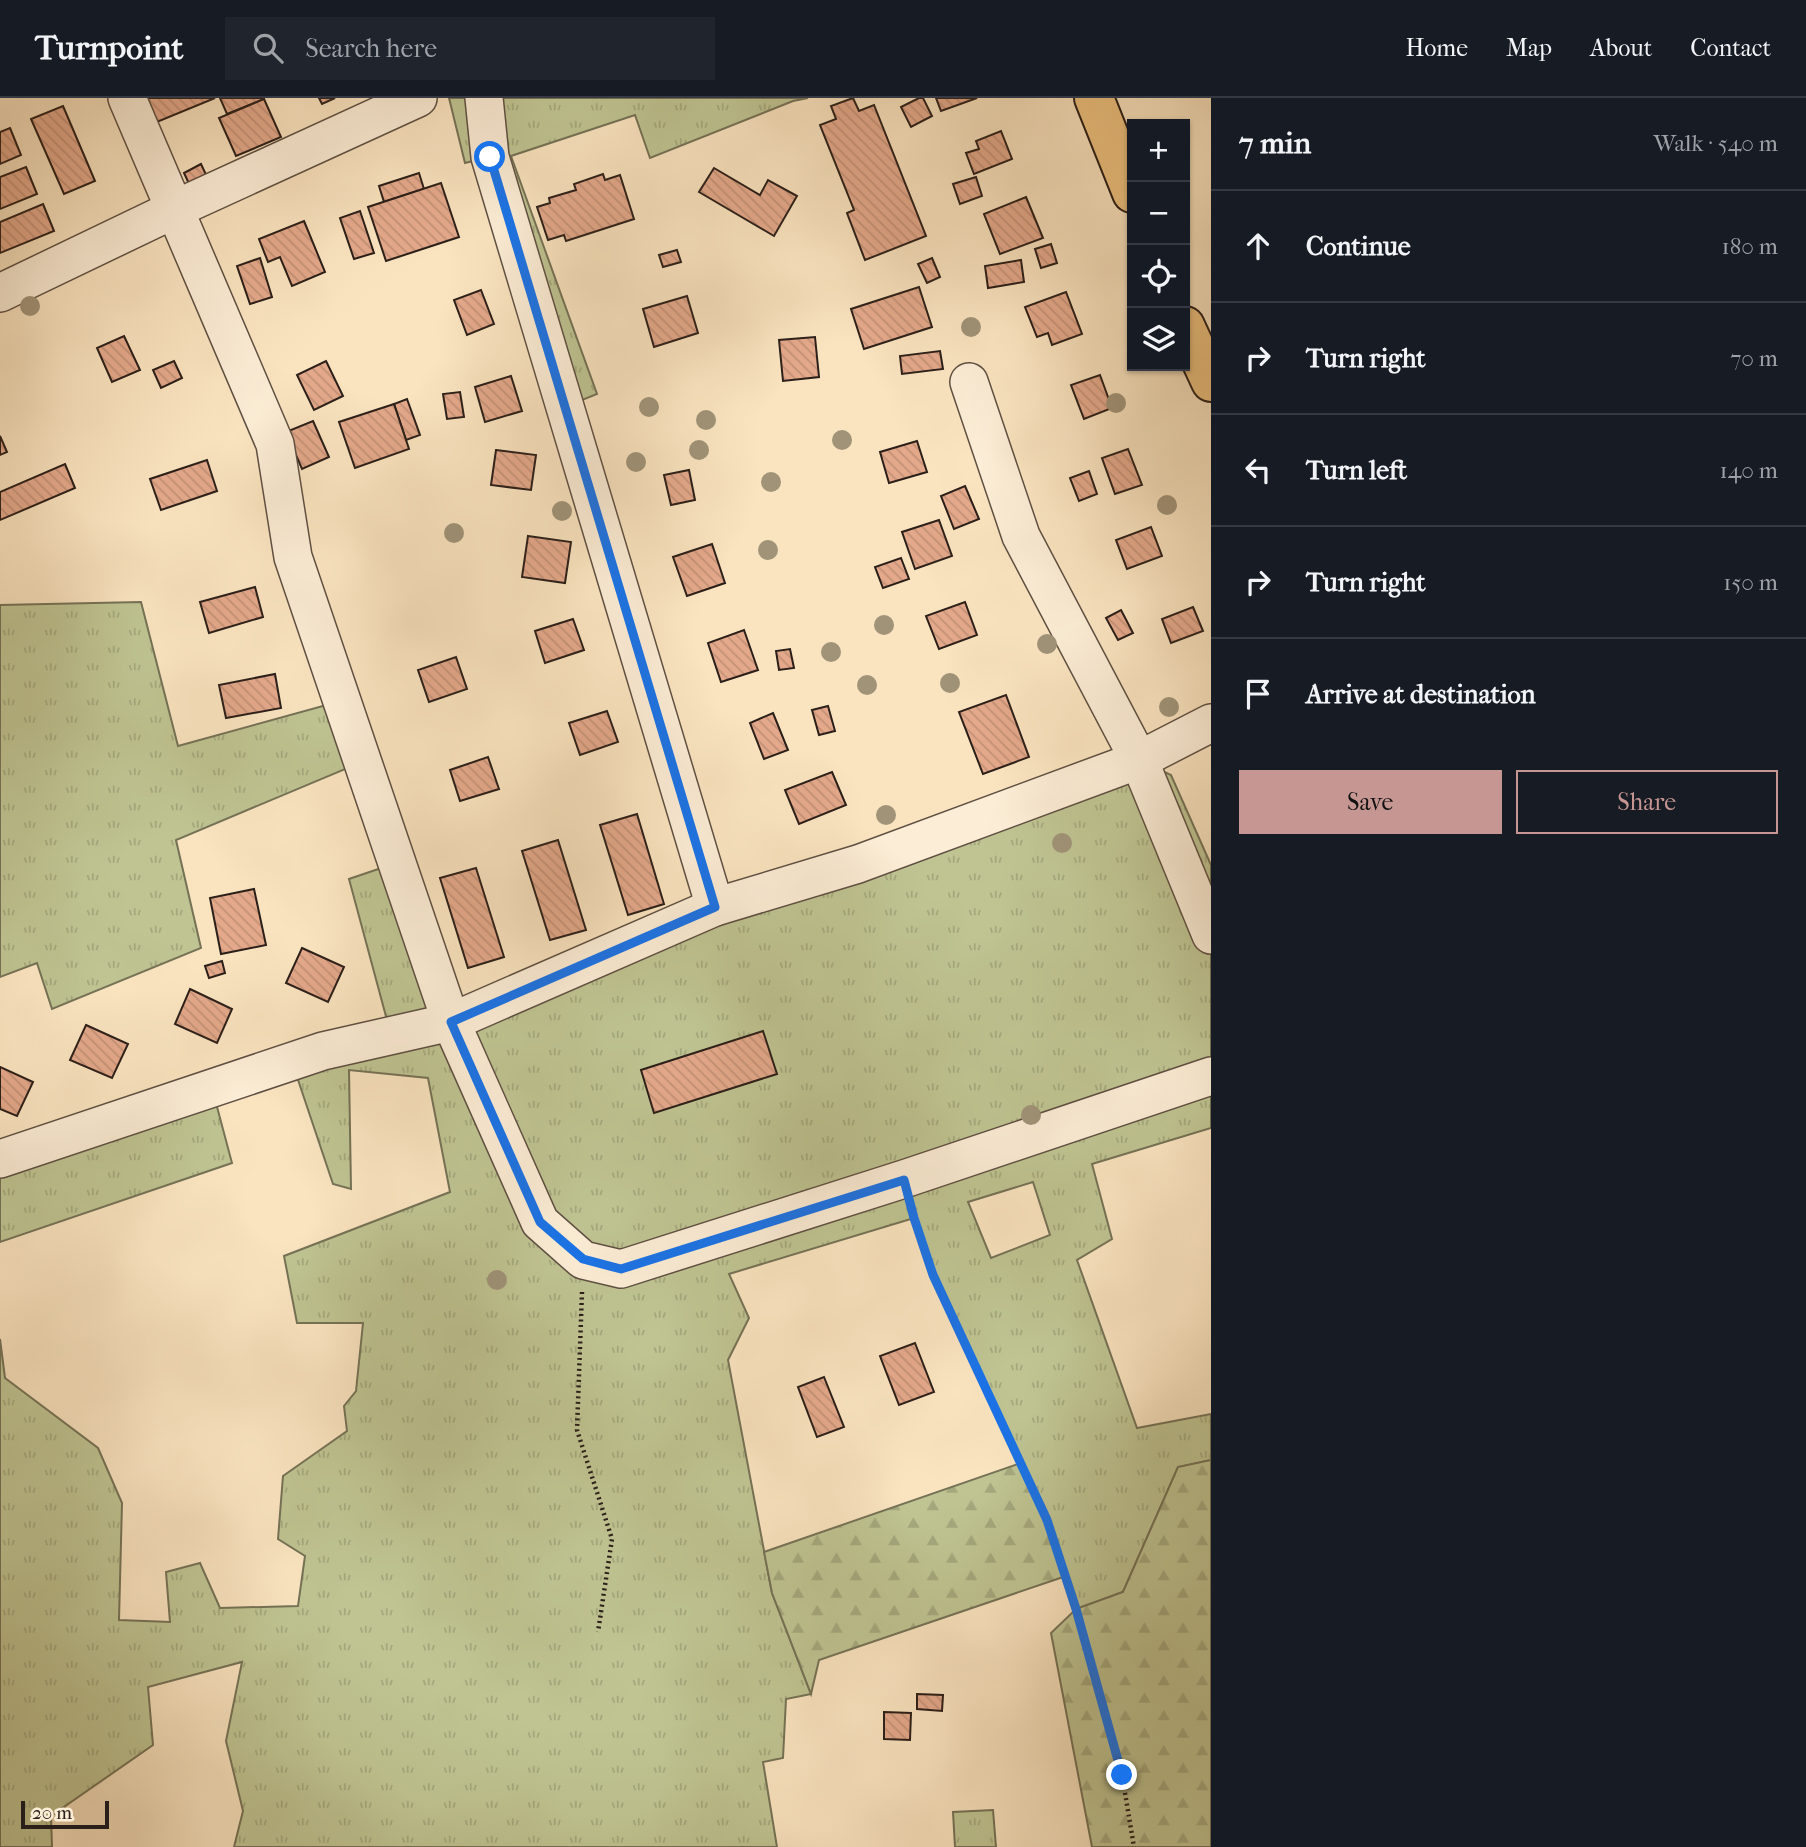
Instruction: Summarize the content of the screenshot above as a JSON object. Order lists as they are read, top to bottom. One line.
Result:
{"scale_bar":"20 m","page":{"header":"Turnpoint","search":"Search here","nav":["Home","Map","About","Contact"],"heading":["7 min","Walk · 540 m"],"map_buttons":["+","−"],"list":[["Continue","180 m"],["Turn right","70 m"],["Turn left","140 m"],["Turn right","150 m"],"Arrive at destination"],"buttons":["Save","Share"],"scale":"20 m"}}
